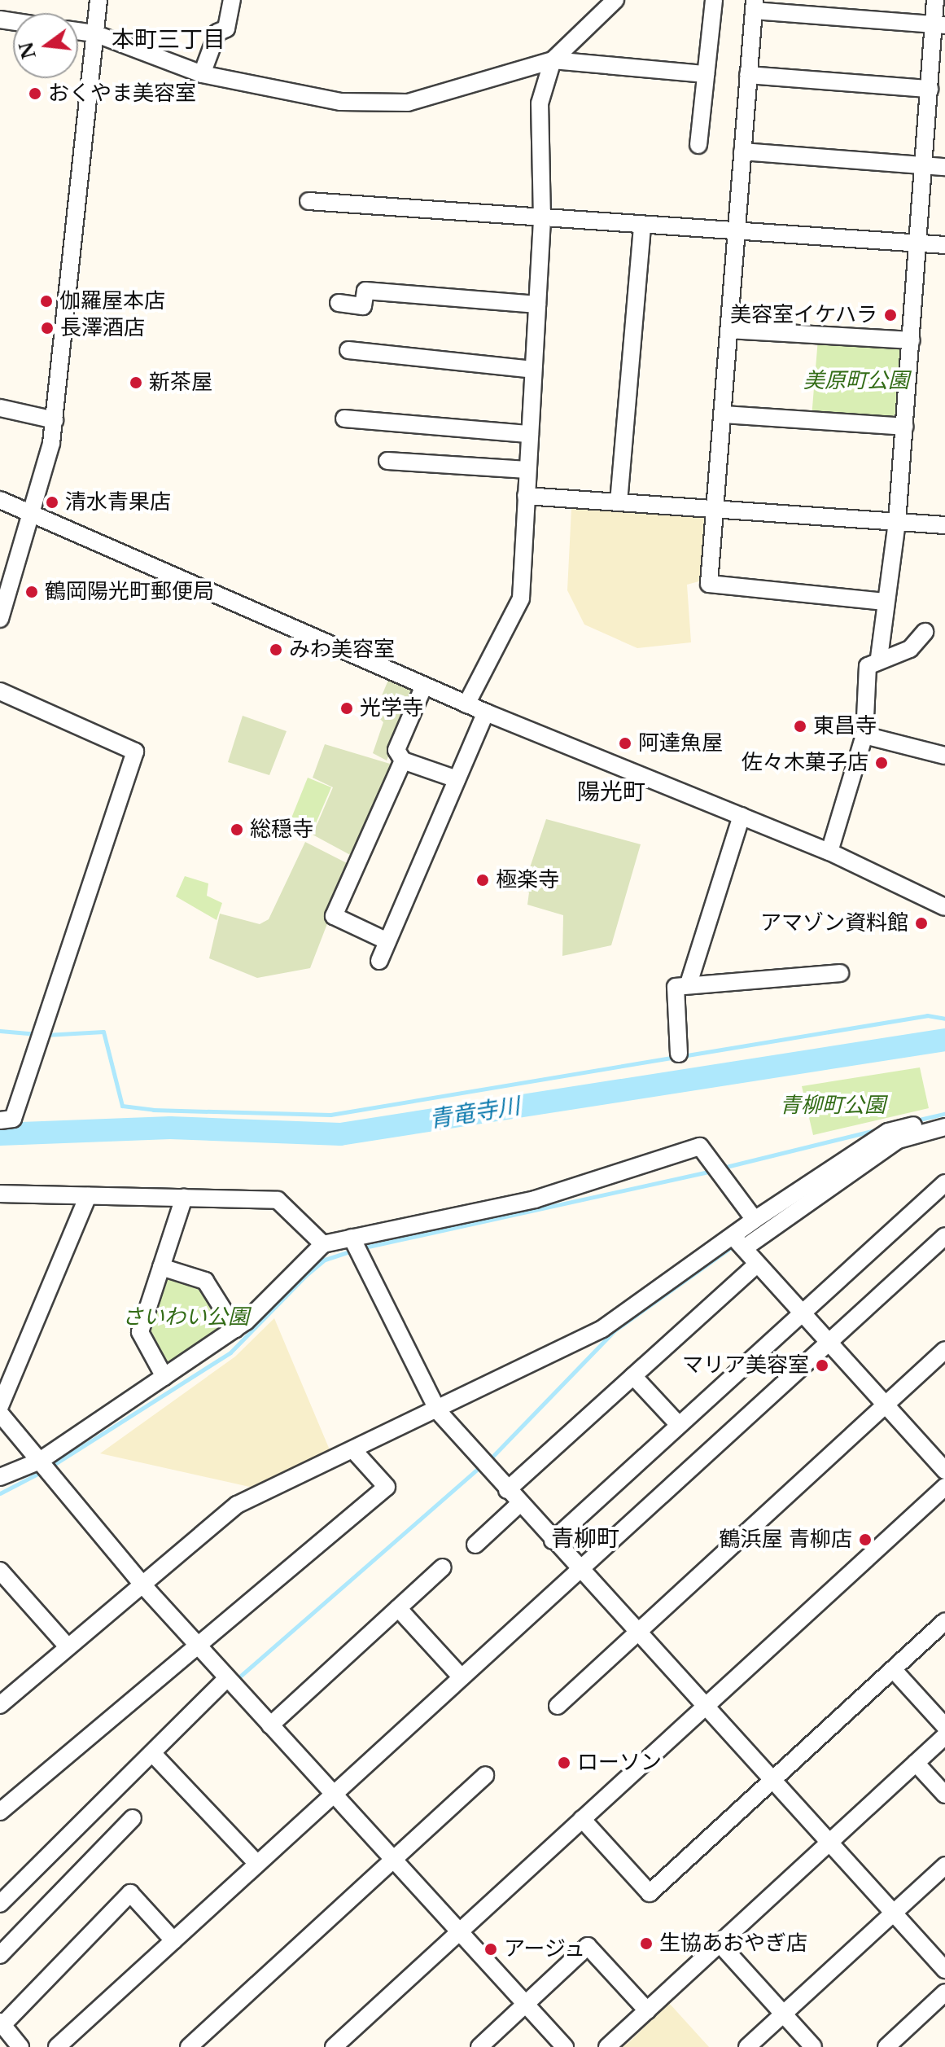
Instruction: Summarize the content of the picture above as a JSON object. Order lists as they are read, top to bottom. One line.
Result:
{"districts":["本町三丁目","陽光町","青柳町"],"water":["青竜寺川"],"parks":["美原町公園","青柳町公園","さいわい公園"],"places":["おくやま美容室","伽羅屋本店","美容室イケハラ","長澤酒店","新茶屋","清水青果店","鶴岡陽光町郵便局","みわ美容室","光学寺","東昌寺","阿達魚屋","佐々木菓子店","総穏寺","極楽寺","アマゾン資料館","マリア美容室","鶴浜屋 青柳店","ローソン","生協あおやぎ店","アージュ"],"north":"left"}
